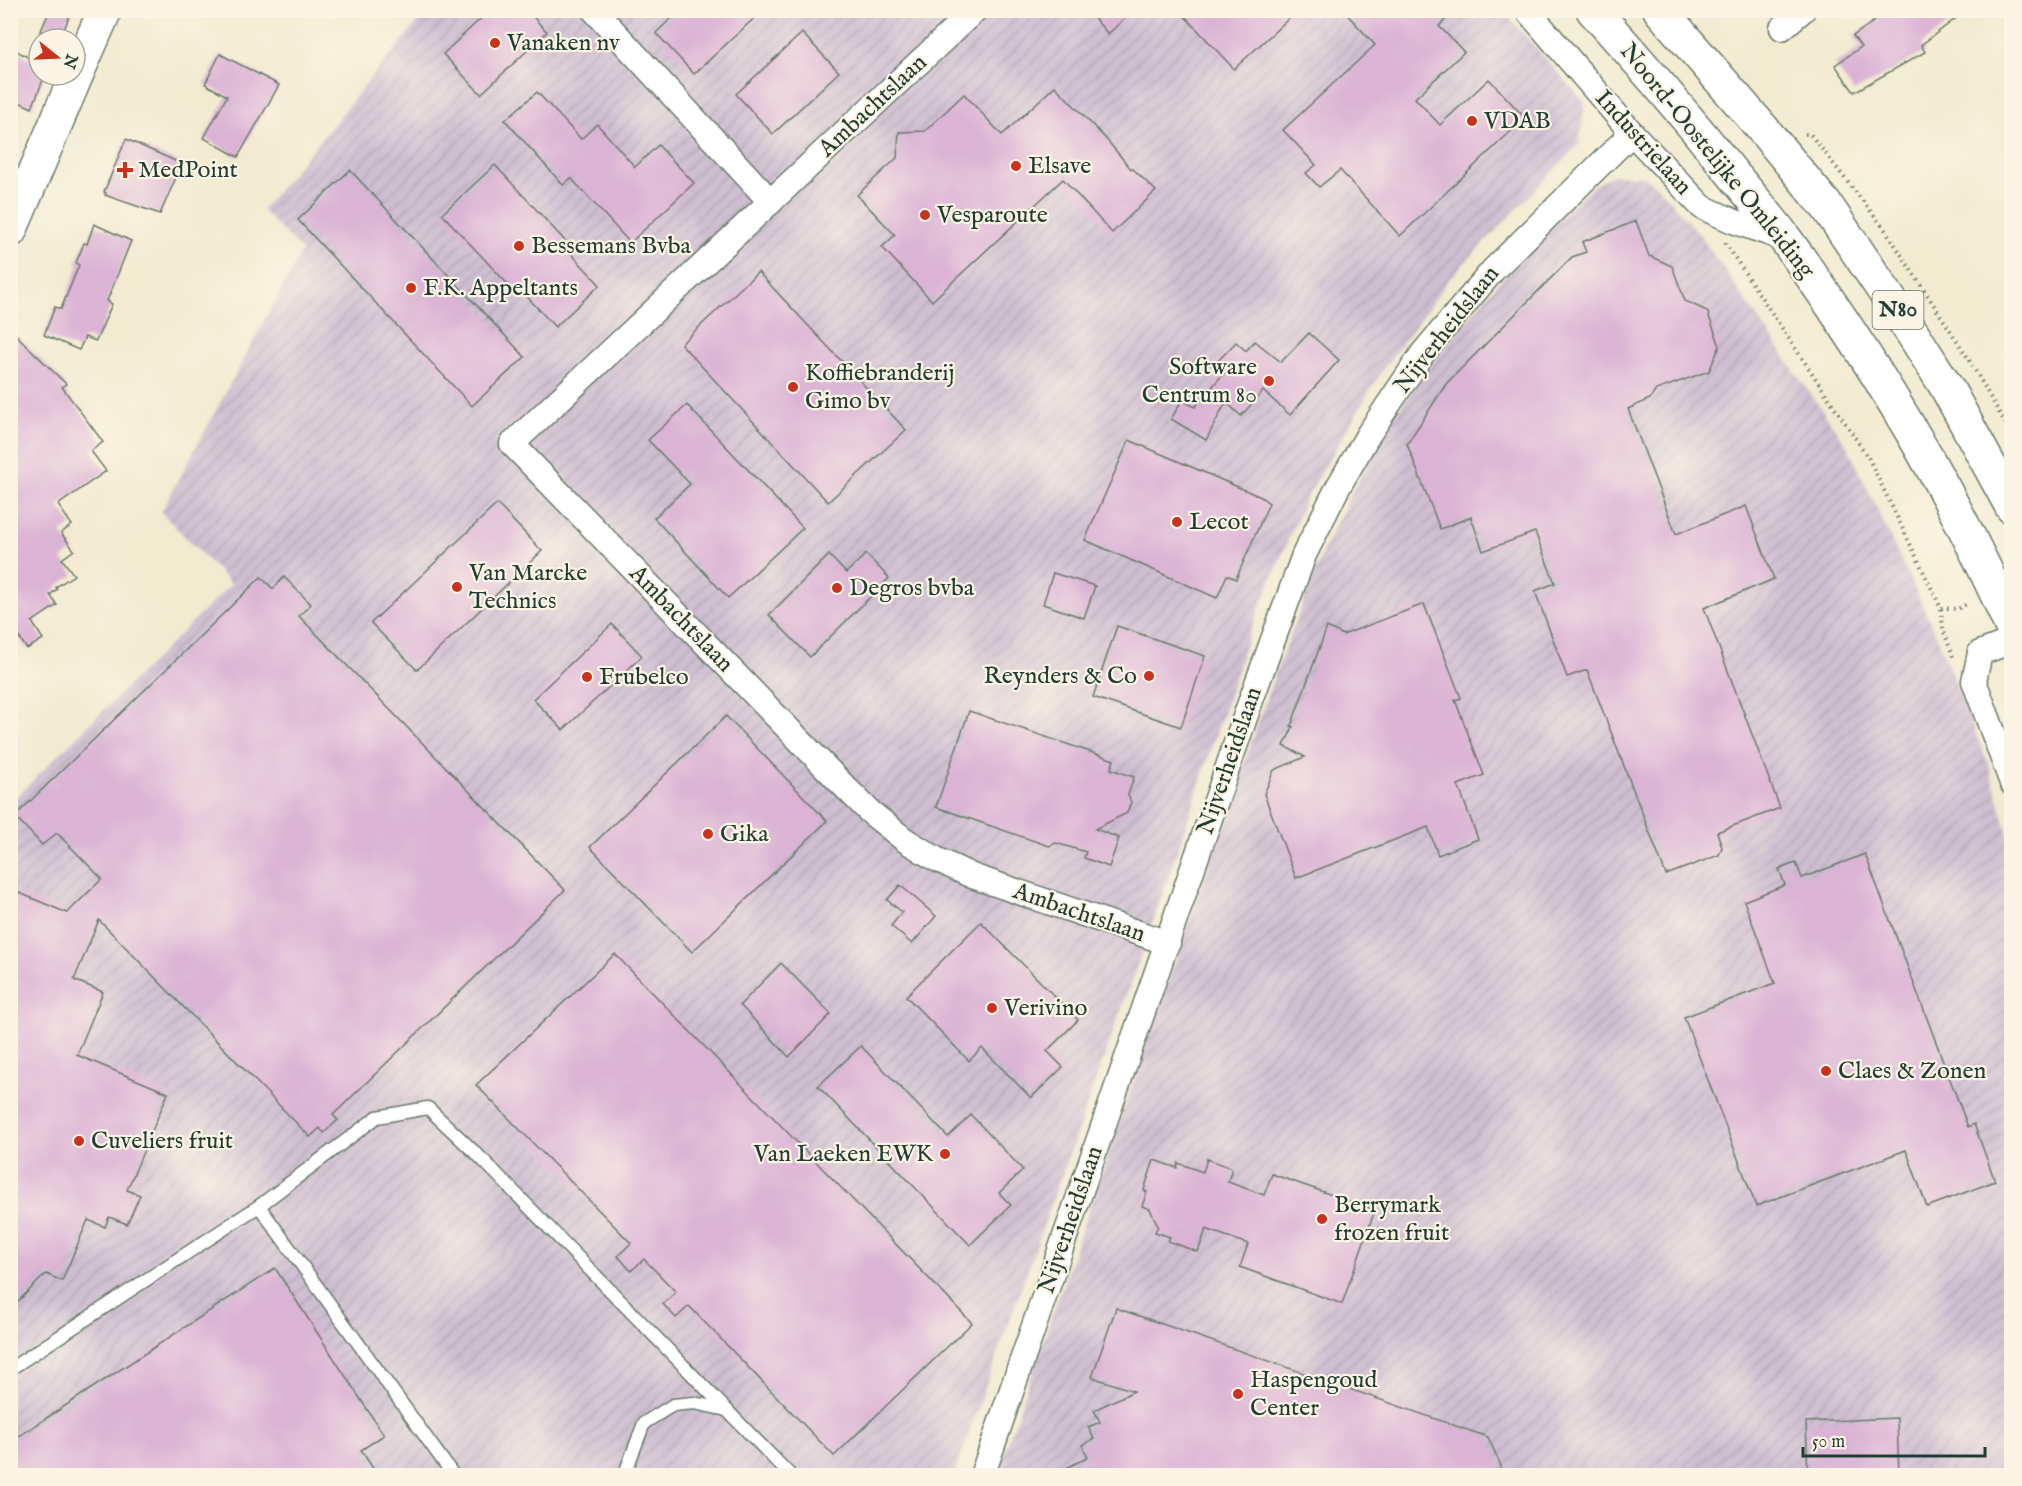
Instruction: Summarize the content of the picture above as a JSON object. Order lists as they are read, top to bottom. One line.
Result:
{"streets":{"main road":["Noord-Oostelijke Omleiding","N80"],"street":["Ambachtslaan","Industrielaan","Nijverheidslaan"]},"crossings":[["Ambachtslaan","Nijverheidslaan"],["Industrielaan","Noord-Oostelijke Omleiding"],["Industrielaan","Nijverheidslaan"]],"places":{"other":["Vanaken nv","VDAB","Elsave","Vesparoute","Bessemans Bvba","F.K. Appeltants","Software Centrum 80","Koffiebranderij Gimo bv","Lecot","Van Marcke Technics","Degros bvba","Reynders & Co","Frubelco","Gika","Verivino","Claes & Zonen","Cuveliers fruit","Van Laeken EWK","Berrymark frozen fruit","Haspengoud Center"],"health":["MedPoint"]},"scale_bar":"50 m","north":"right"}
